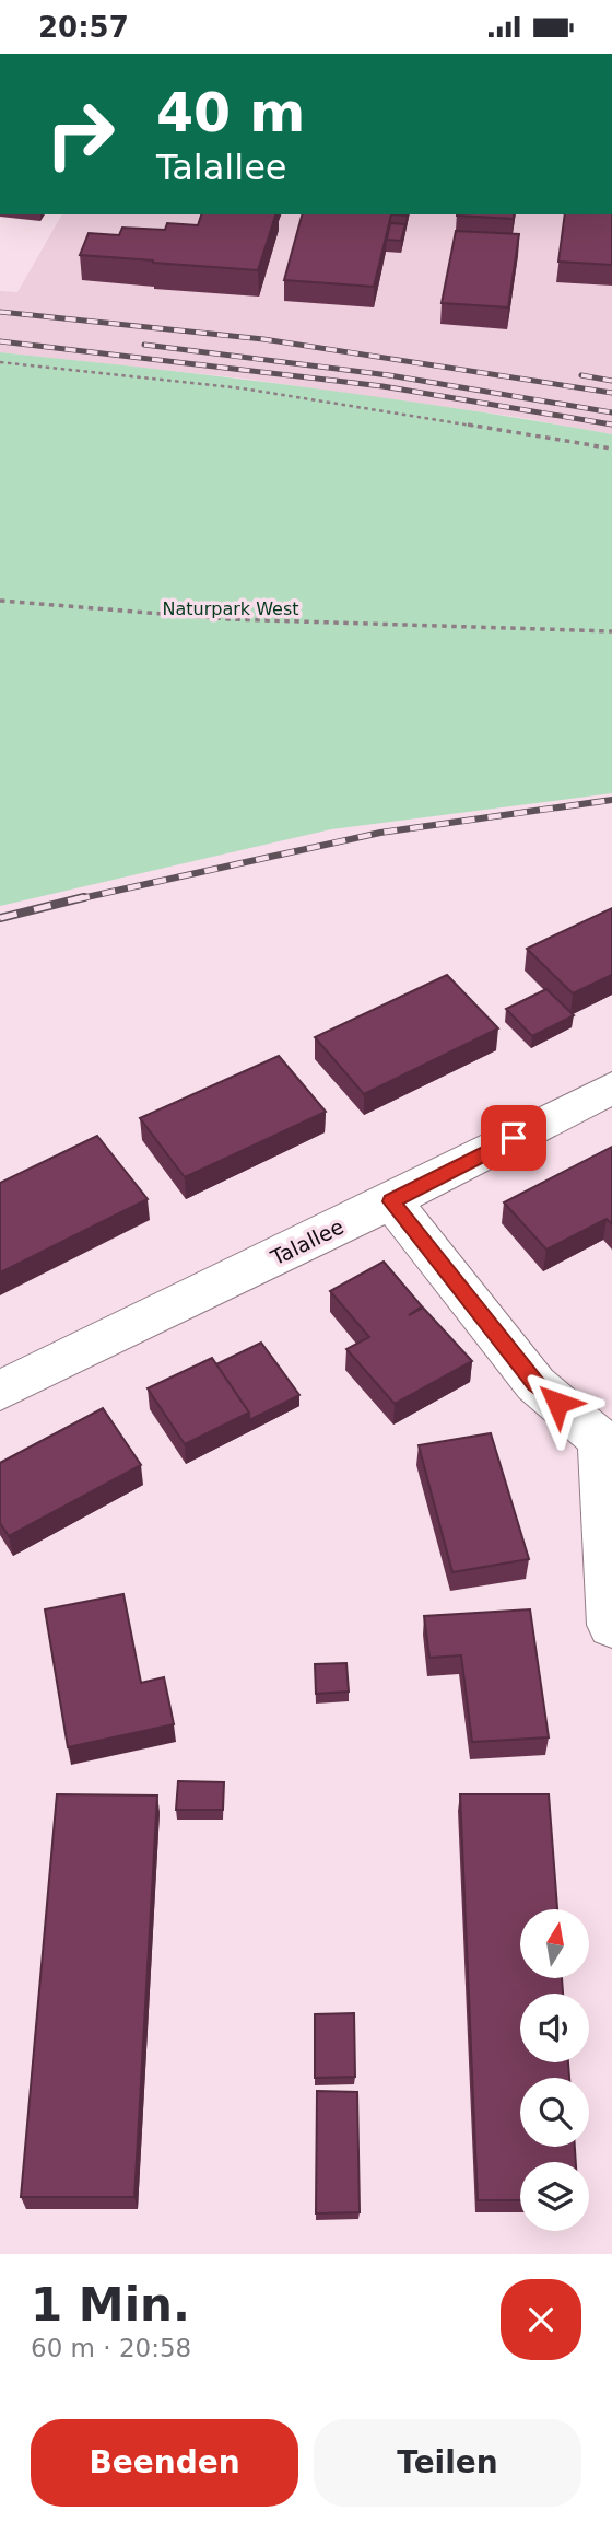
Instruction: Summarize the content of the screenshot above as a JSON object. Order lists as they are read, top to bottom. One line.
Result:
{"streets":{"street":["Talallee"]},"parks":["Naturpark West"],"north":"top","page":{"status":"20:57","turn":["40 m","Talallee"],"heading":["1 Min.","60 m · 20:58"],"buttons":["Beenden","Teilen"]}}
